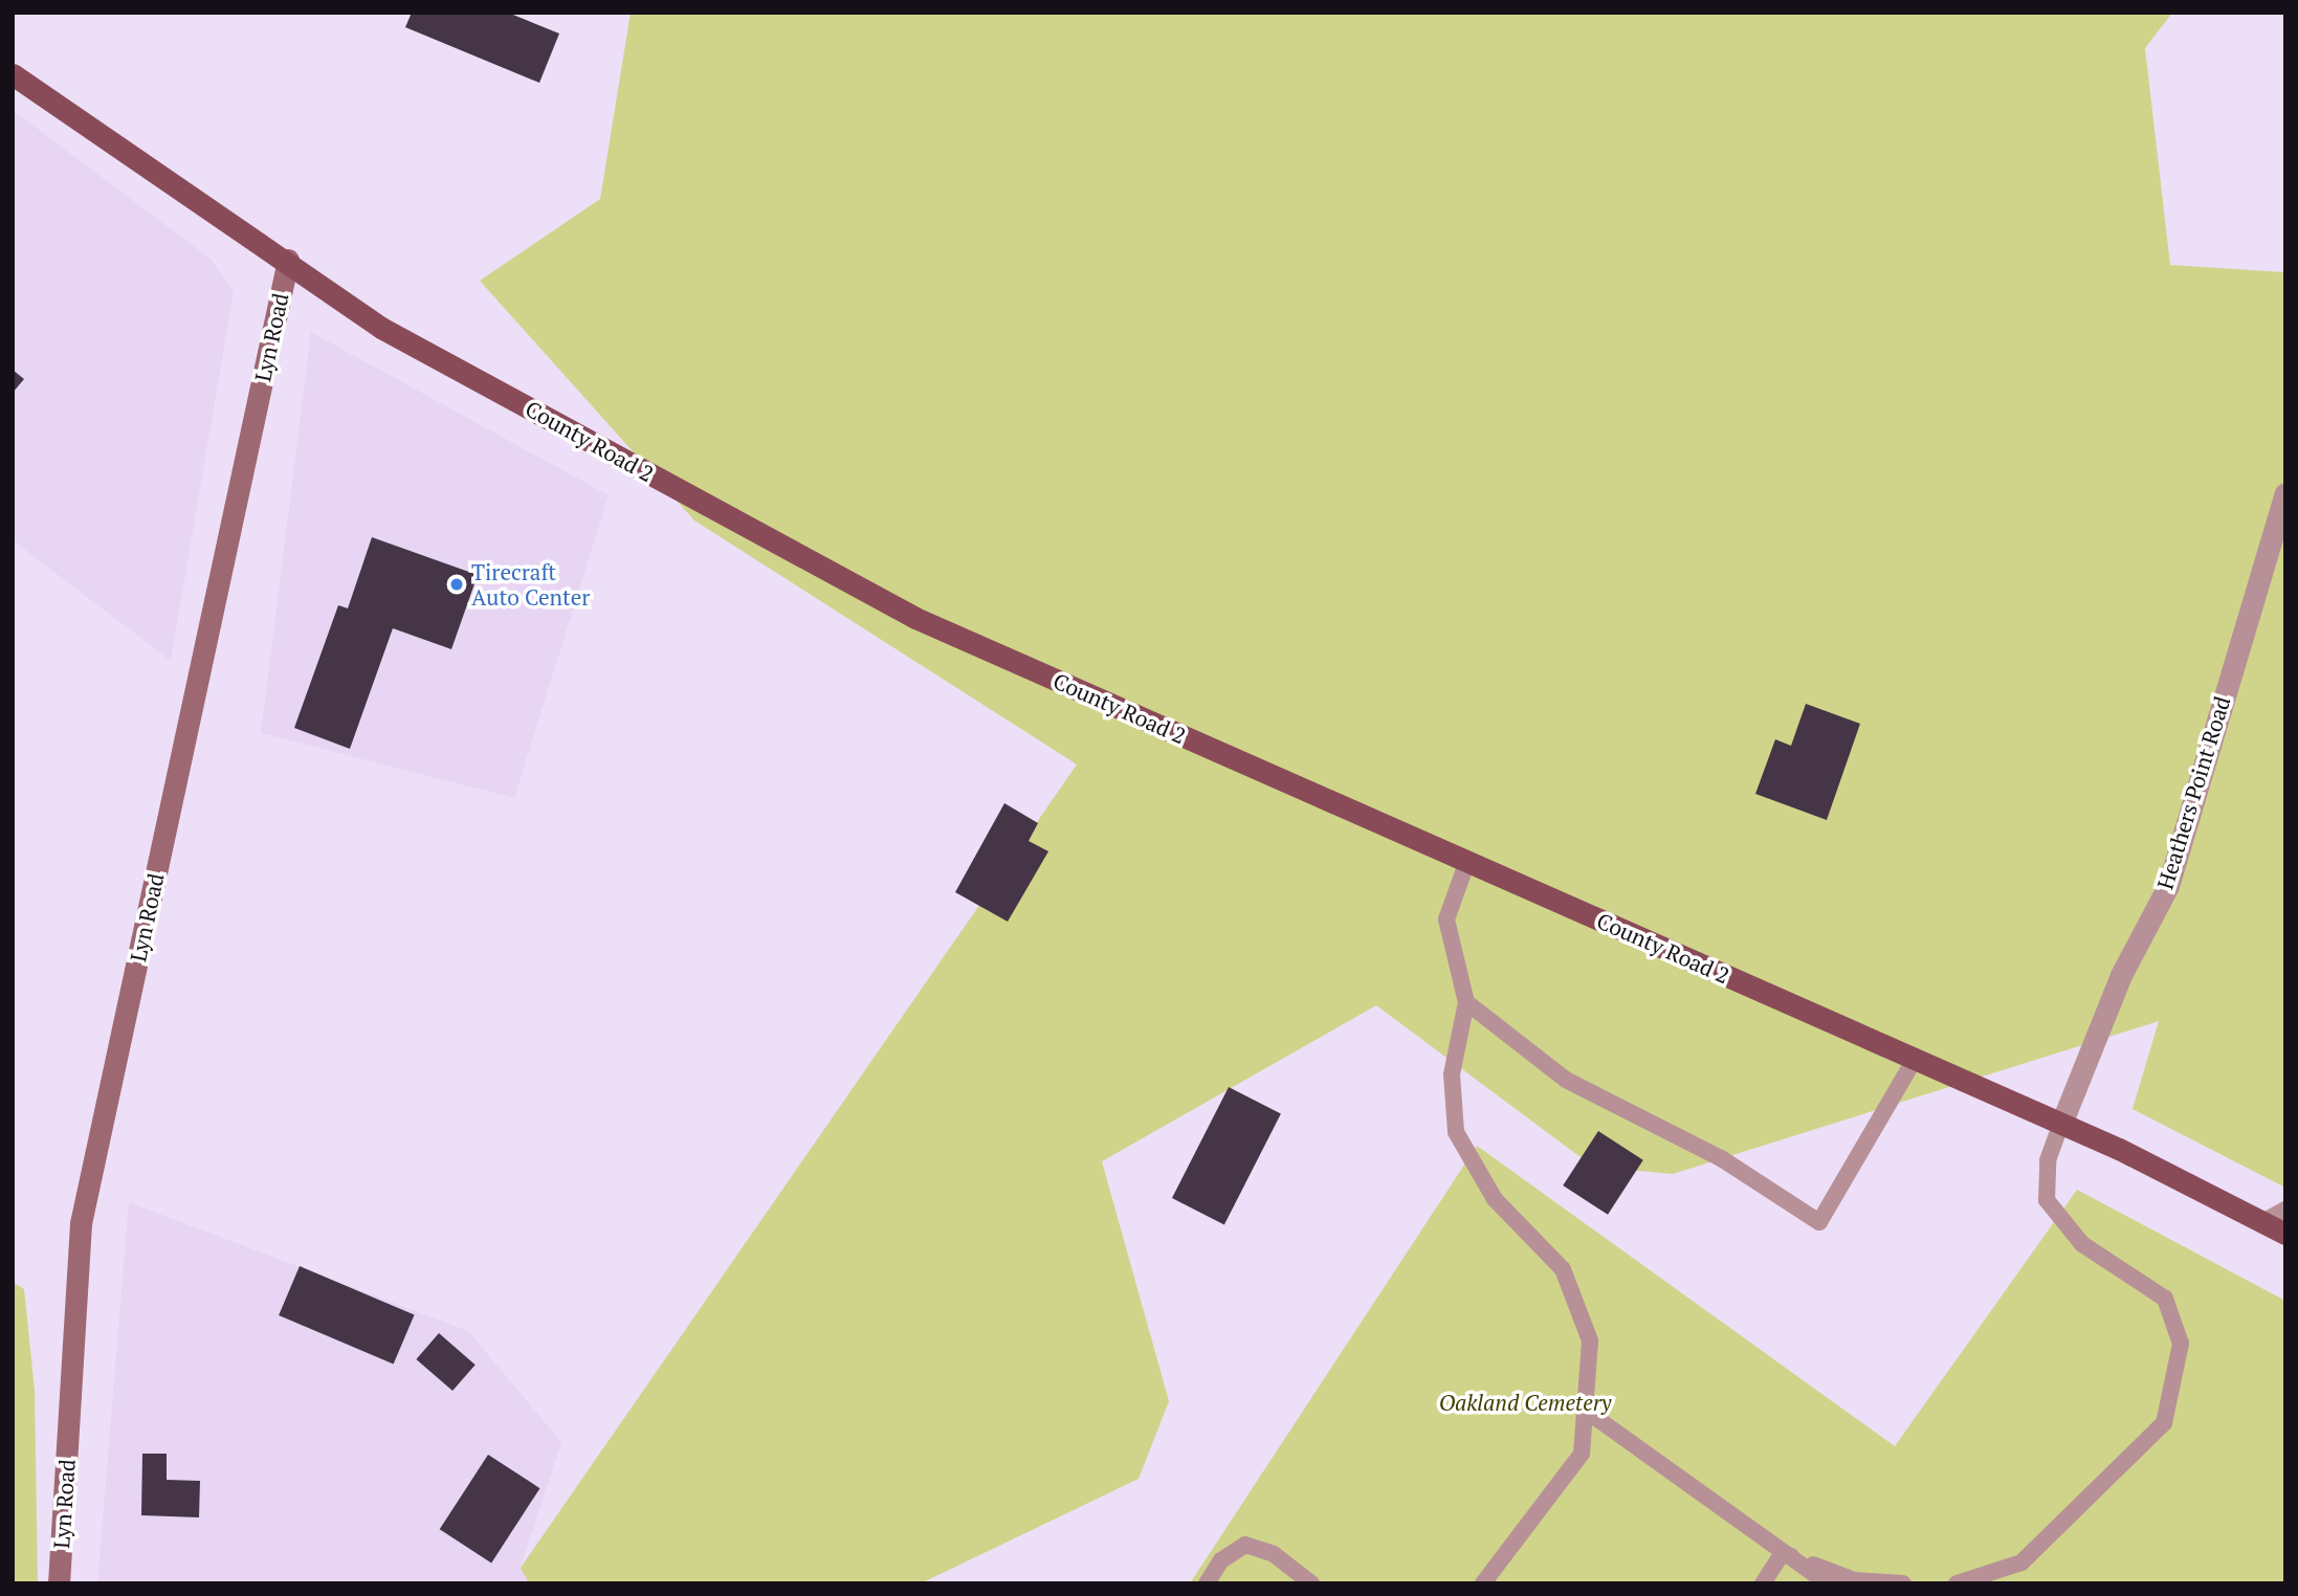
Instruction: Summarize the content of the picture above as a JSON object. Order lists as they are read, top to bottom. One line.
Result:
{"streets":{"main road":["Lyn Road","County Road 2"],"street":["Heathers Point Road"]},"crossings":[["Lyn Road","County Road 2"],["County Road 2","Heathers Point Road"]],"parks":["Oakland Cemetery"],"places":["Tirecraft Auto Center"]}
